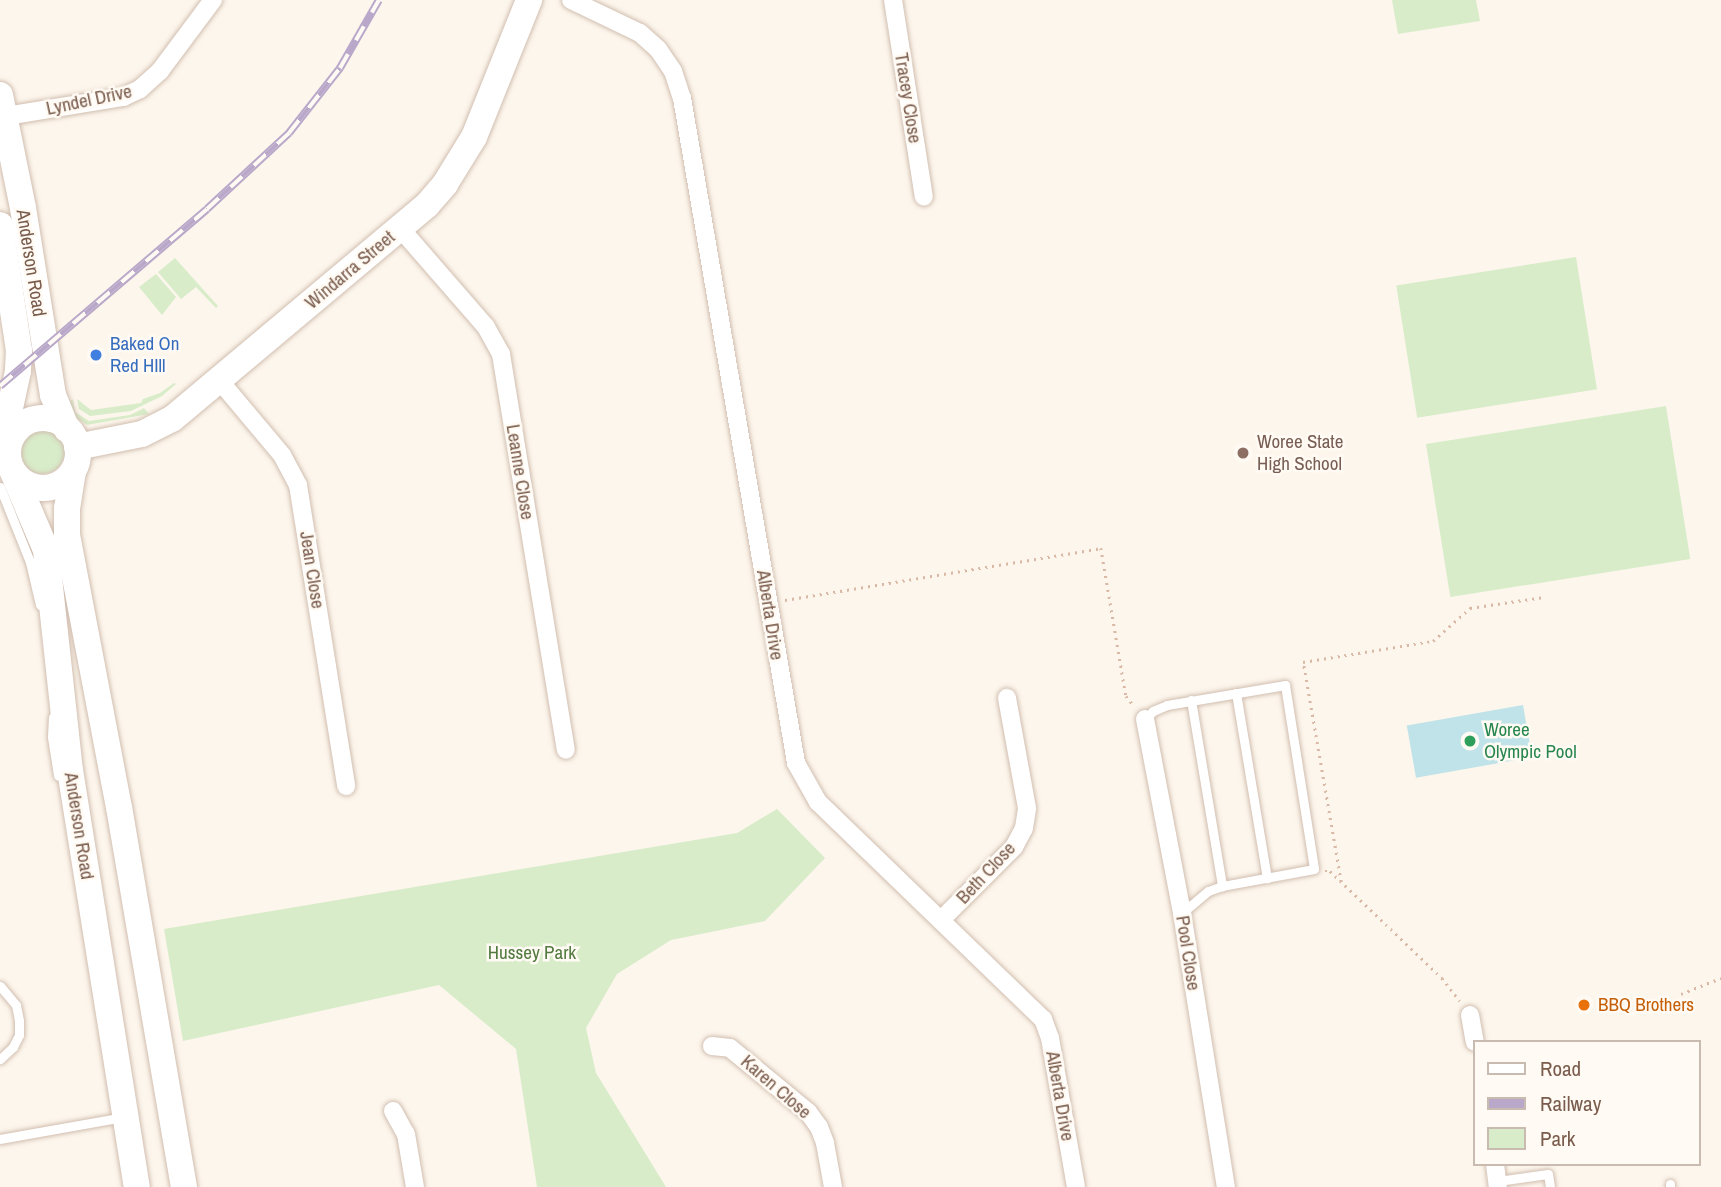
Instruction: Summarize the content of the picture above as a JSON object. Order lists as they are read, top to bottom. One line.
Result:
{"streets":{"street":["Tracey Close","Lyndel Drive","Anderson Road","Windarra Street","Leanne Close","Jean Close","Alberta Drive","Beth Close","Pool Close","Karen Close"]},"crossings":[["Lyndel Drive","Anderson Road"],["Anderson Road","Windarra Street"],["Windarra Street","Leanne Close"],["Windarra Street","Jean Close"],["Alberta Drive","Beth Close"]],"parks":["Hussey Park"],"places":["Baked On Red HIll","Woree State High School","Woree Olympic Pool","BBQ Brothers"],"legend":["Road","Railway","Park"]}
